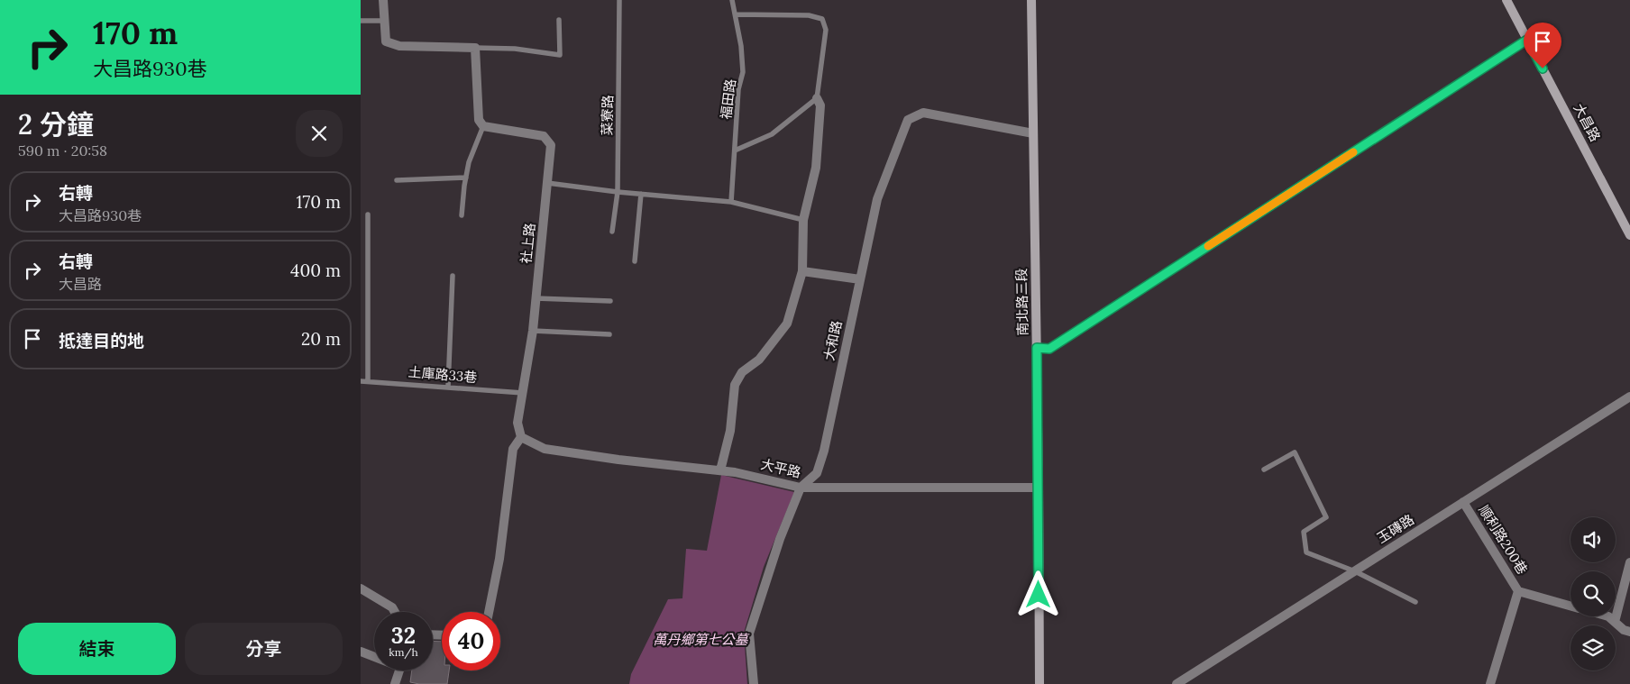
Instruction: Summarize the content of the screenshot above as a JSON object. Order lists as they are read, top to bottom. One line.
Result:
{"streets":{"street":["大昌路","社上路","南北路三段","大和路","大平路","玉磚路","順利路200巷"],"lane":["福田路","菜寮路","土庫路33巷"]},"crossings":[["社上路","土庫路33巷"],["社上路","大平路"],["南北路三段","大和路"],["南北路三段","大平路"],["大和路","大平路"],["玉磚路","順利路200巷"]],"parks":["萬丹鄉第七公墓"],"page":{"turn":["170 m","大昌路930巷"],"heading":["2 分鐘","590 m · 20:58"],"list":[{"name":"右轉","note":"大昌路930巷","value":"170 m"},{"name":"右轉","note":"大昌路","value":"400 m"},{"name":"抵達目的地","value":"20 m"}],"speed":"32 km/h","limit":"40","buttons":["結束","分享"]}}
